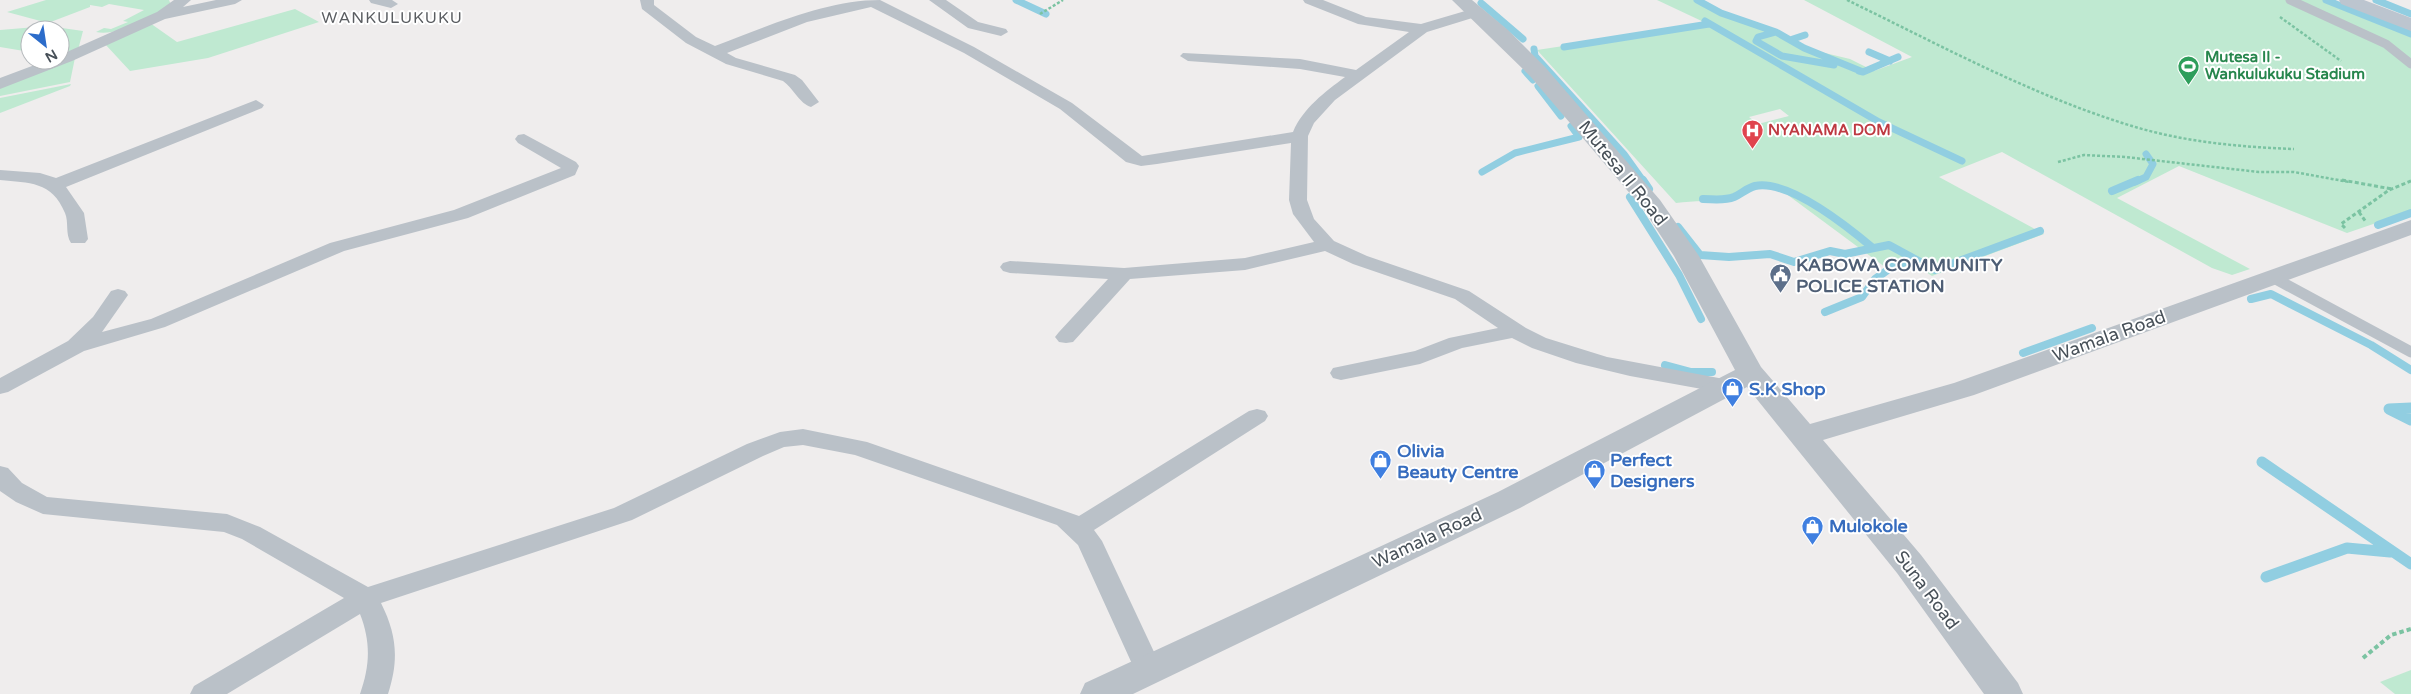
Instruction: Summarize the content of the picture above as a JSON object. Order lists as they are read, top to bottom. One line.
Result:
{"streets":{"street":["Mutesa II Road","Wamala Road","Suna Road"]},"crossings":[["Mutesa II Road","Wamala Road"],["Mutesa II Road","Suna Road"],["Wamala Road","Suna Road"]],"districts":["WANKULUKUKU"],"places":{"sports":["Mutesa II - Wankulukuku Stadium"],"hospital":["NYANAMA DOM"],"public building":["KABOWA COMMUNITY POLICE STATION"],"shop":["S.K Shop","Olivia Beauty Centre","Perfect Designers","Mulokole"]},"north":"bottom right"}
